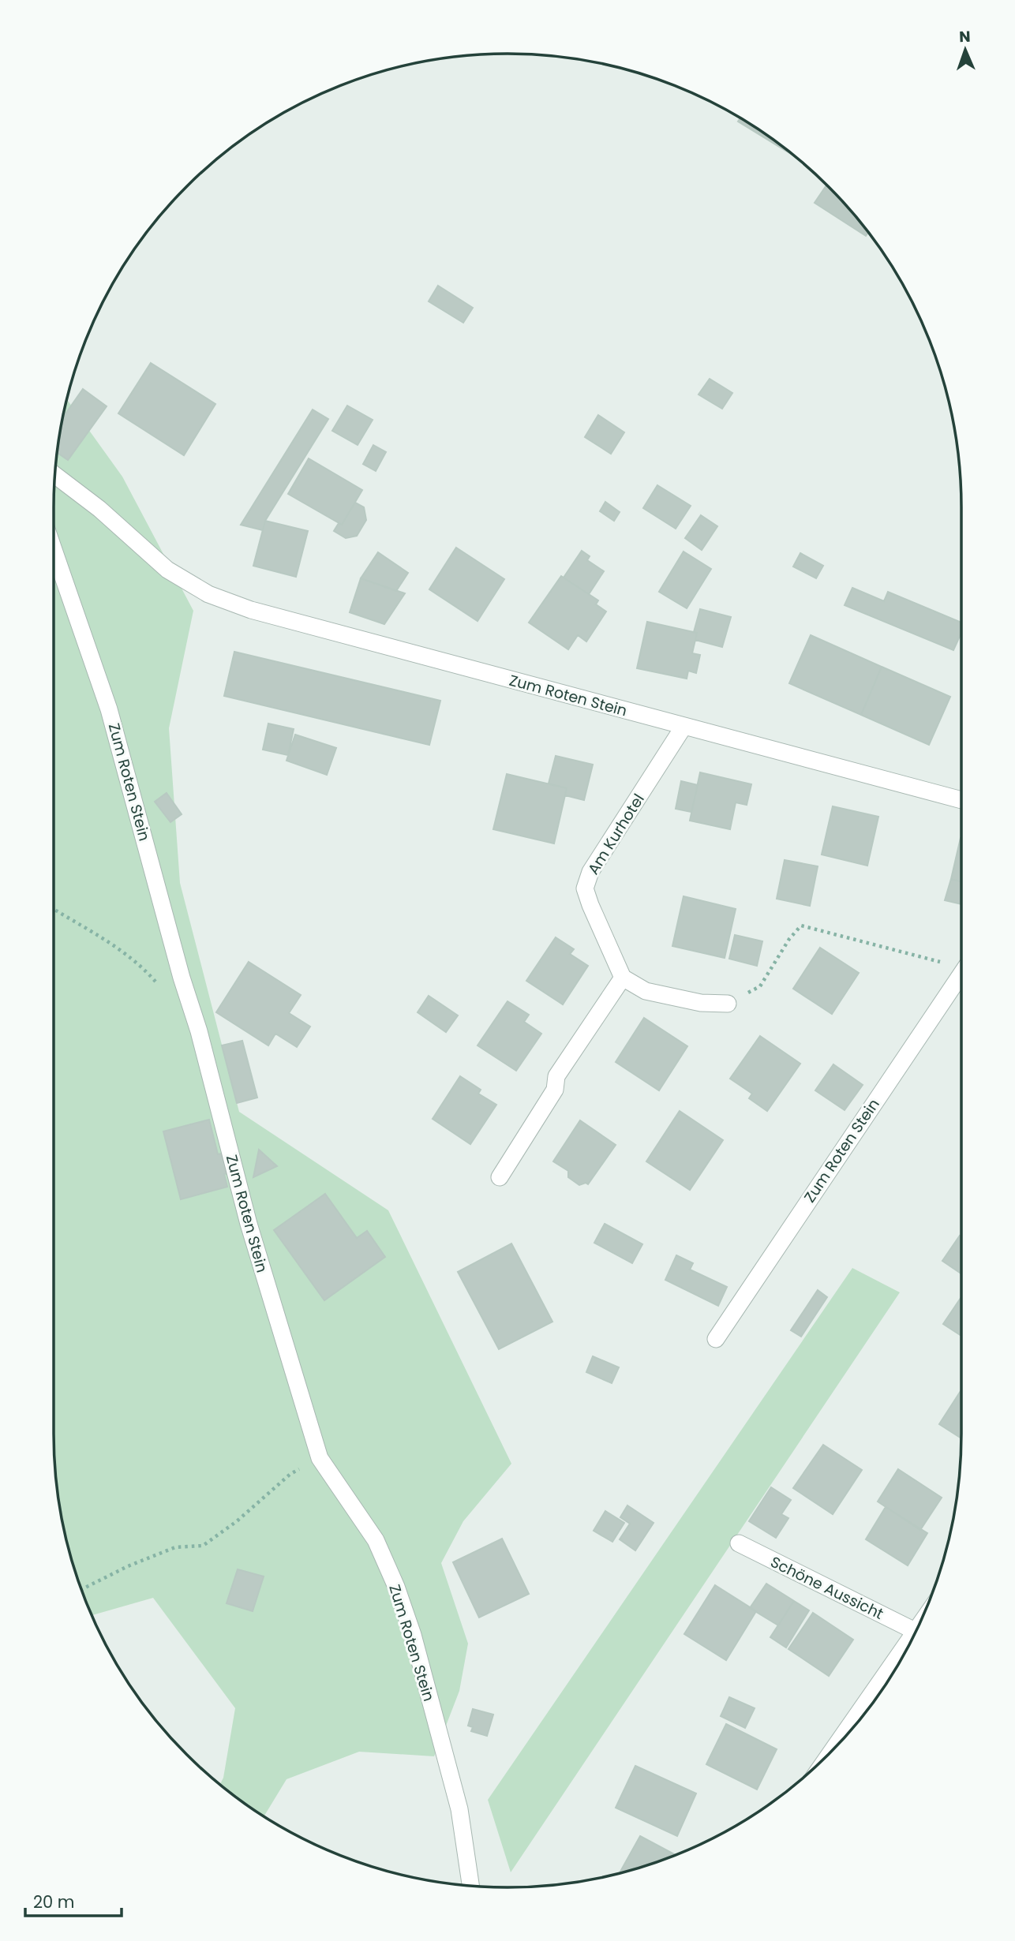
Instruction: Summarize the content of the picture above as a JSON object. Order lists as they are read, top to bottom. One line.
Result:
{"streets":{"street":["Zum Roten Stein","Am Kurhotel","Schöne Aussicht"]},"crossings":[["Zum Roten Stein","Am Kurhotel"]],"scale_bar":"20 m","north":"top"}
